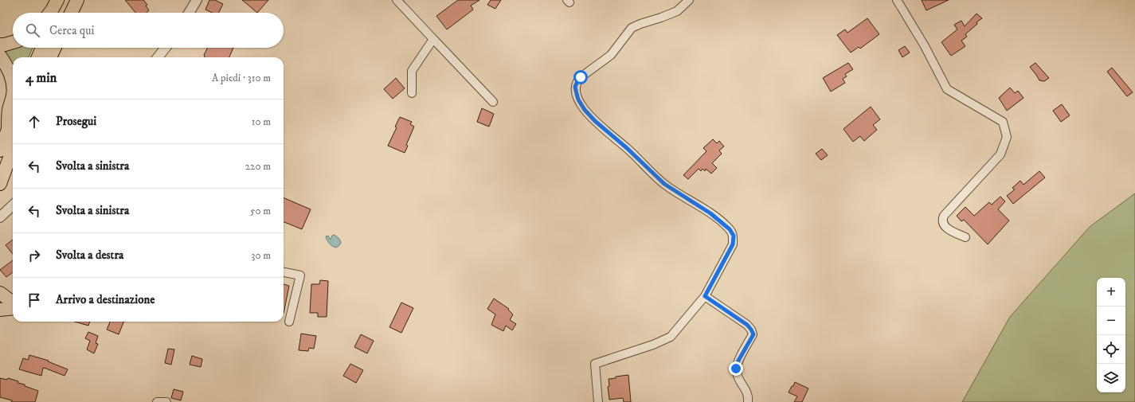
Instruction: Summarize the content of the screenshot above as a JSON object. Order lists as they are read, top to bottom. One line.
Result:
{"page":{"search":"Cerca qui","heading":["4 min","A piedi · 310 m"],"list":[["Prosegui","10 m"],["Svolta a sinistra","220 m"],["Svolta a sinistra","50 m"],["Svolta a destra","30 m"],"Arrivo a destinazione"],"map_buttons":["+","−"]}}
